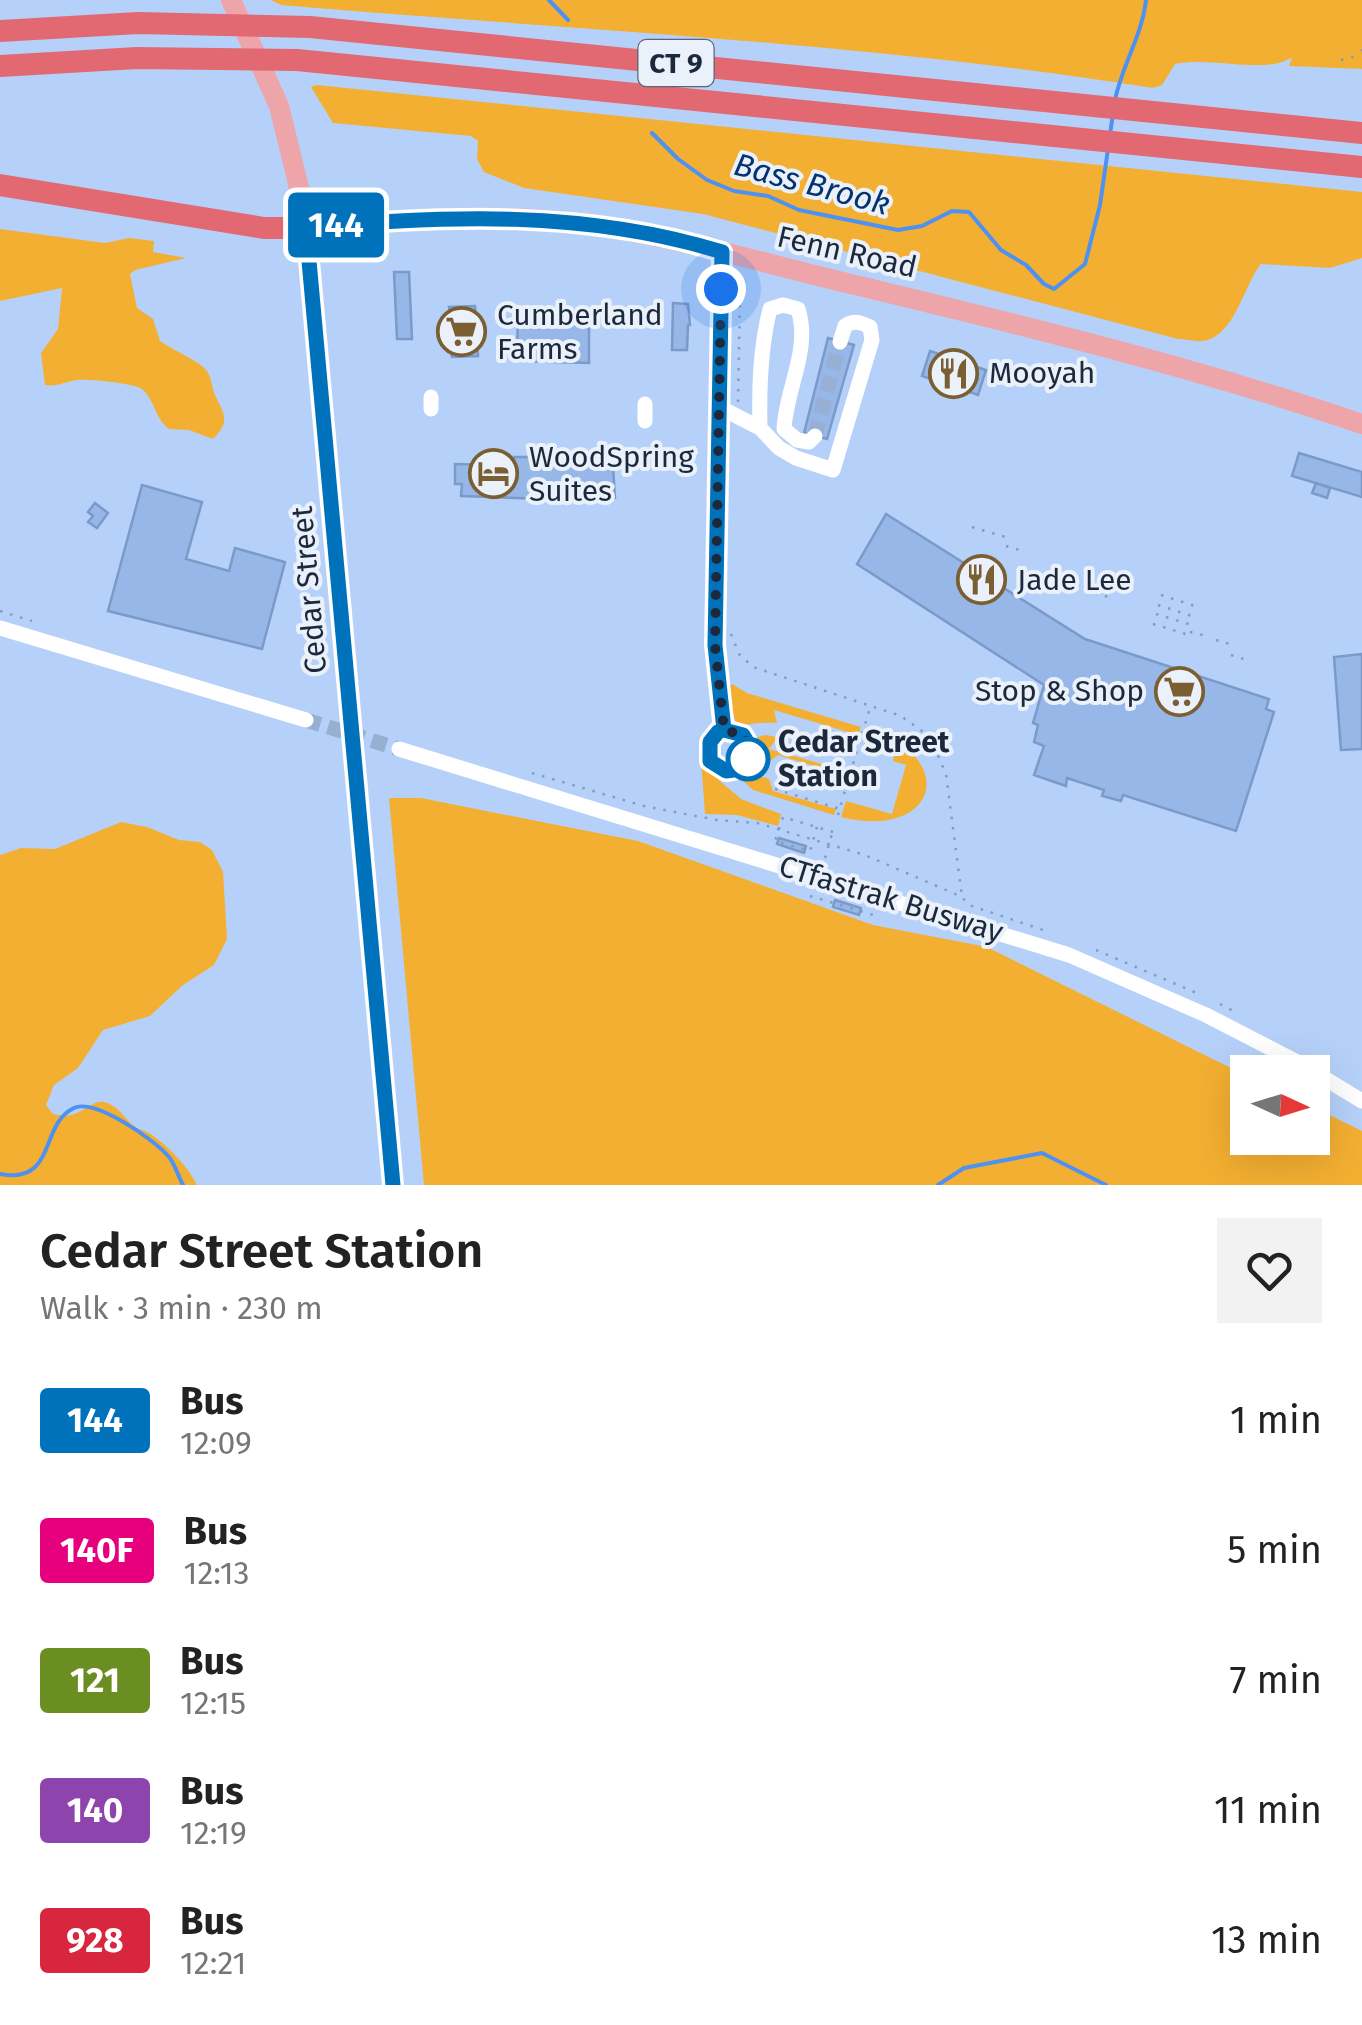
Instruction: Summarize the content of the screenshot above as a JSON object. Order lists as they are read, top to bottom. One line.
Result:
{"streets":{"highway":["CT 9"],"main road":["Fenn Road","Cedar Street"],"street":["CTfastrak Busway"]},"crossings":[["Fenn Road","Cedar Street"]],"water":["Bass Brook"],"places":{"supermarket":["Cumberland Farms","Stop & Shop"],"restaurant":["Mooyah","Jade Lee"],"hotel":["WoodSpring Suites"],"other":["Cedar Street Station"]},"lines":["bus line 144"],"north":"right","page":{"on_map":"144","heading":["Cedar Street Station","Walk · 3 min · 230 m"],"list":[{"mark":"144","name":"Bus","note":"12:09","value":"1 min"},{"mark":"140F","name":"Bus","note":"12:13","value":"5 min"},{"mark":"121","name":"Bus","note":"12:15","value":"7 min"},{"mark":"140","name":"Bus","note":"12:19","value":"11 min"},{"mark":"928","name":"Bus","note":"12:21","value":"13 min"}]}}
